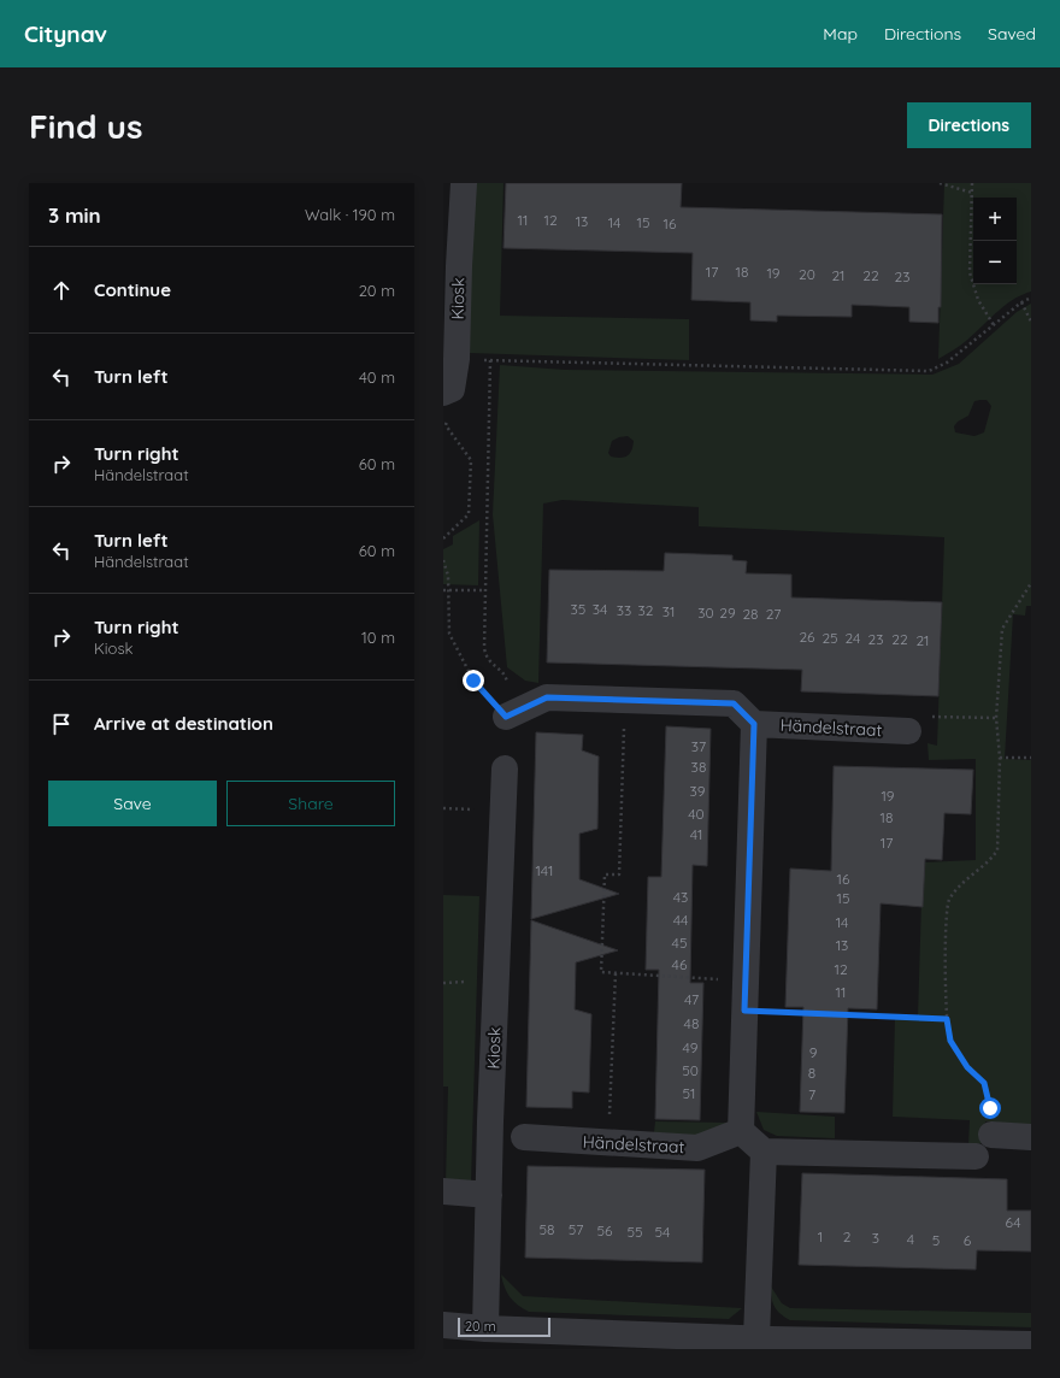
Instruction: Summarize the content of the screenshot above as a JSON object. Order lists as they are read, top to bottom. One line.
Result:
{"streets":{"street":["Kiosk","Händelstraat"]},"house_numbers":["11","12","13","14","15","16","17","18","19","20","21","22","23","35","34","33","32","31","30","29","28","27","26","25","24","23","22","21","37","38","39","19","40","18","41","17","141","16","43","15","44","14","45","13","46","12","11","47","48","49","9","50","8","51","7","64","58","57","56","55","54","1","2","3","4","5","6"],"scale_bar":"20 m","page":{"header":"Citynav","nav":["Map","Directions","Saved"],"buttons":["Directions",["Save","Share"]],"title":"Find us","heading":["3 min","Walk · 190 m"],"map_buttons":["+","−"],"list":[["Continue","20 m"],["Turn left","40 m"],["Turn right","Händelstraat","60 m"],["Turn left","Händelstraat","60 m"],["Turn right","Kiosk","10 m"],"Arrive at destination"],"scale":"20 m"}}
